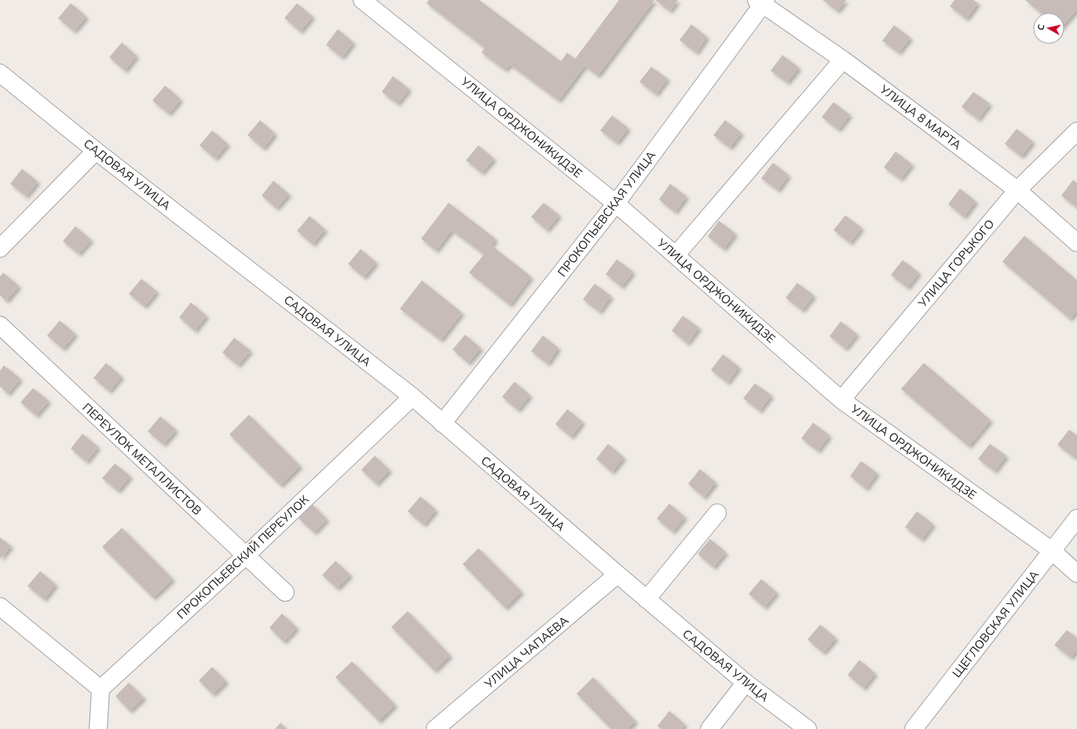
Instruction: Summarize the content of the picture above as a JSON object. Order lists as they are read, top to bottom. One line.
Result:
{"streets":{"street":["УЛИЦА 8 МАРТА","УЛИЦА ОРДЖОНИКИДЗЕ","САДОВАЯ УЛИЦА","ПРОКОПЬЕВСКАЯ УЛИЦА","УЛИЦА ГОРЬКОГО","ПЕРЕУЛОК МЕТАЛЛИСТОВ","ПРОКОПЬЕВСКИЙ ПЕРЕУЛОК","ЩЕГЛОВСКАЯ УЛИЦА","УЛИЦА ЧАПАЕВА"]},"crossings":[["УЛИЦА 8 МАРТА","ПРОКОПЬЕВСКАЯ УЛИЦА"],["УЛИЦА 8 МАРТА","УЛИЦА ГОРЬКОГО"],["УЛИЦА ОРДЖОНИКИДЗЕ","ПРОКОПЬЕВСКАЯ УЛИЦА"],["УЛИЦА ОРДЖОНИКИДЗЕ","УЛИЦА ГОРЬКОГО"],["УЛИЦА ОРДЖОНИКИДЗЕ","ЩЕГЛОВСКАЯ УЛИЦА"],["САДОВАЯ УЛИЦА","ПРОКОПЬЕВСКАЯ УЛИЦА"],["САДОВАЯ УЛИЦА","ПРОКОПЬЕВСКИЙ ПЕРЕУЛОК"],["САДОВАЯ УЛИЦА","УЛИЦА ЧАПАЕВА"],["ПЕРЕУЛОК МЕТАЛЛИСТОВ","ПРОКОПЬЕВСКИЙ ПЕРЕУЛОК"]],"north":"left"}
